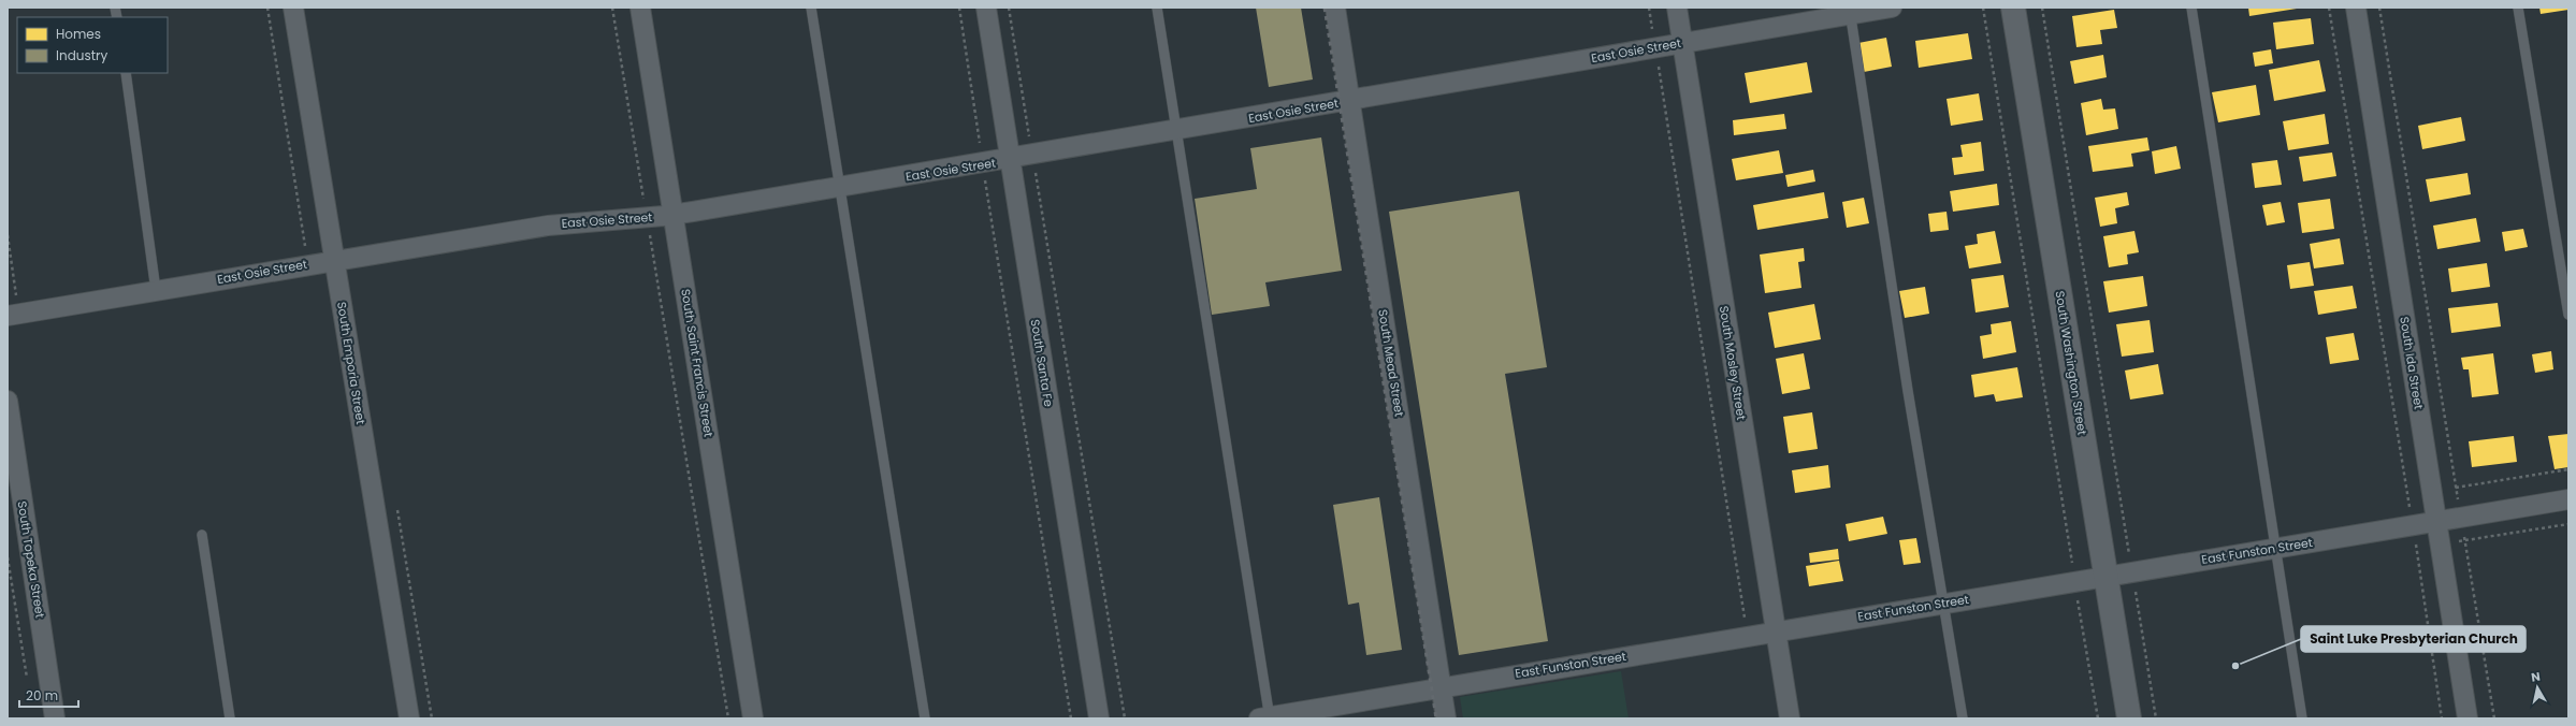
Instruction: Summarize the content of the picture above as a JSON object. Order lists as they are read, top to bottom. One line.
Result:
{"streets":{"street":["East Osie Street","South Emporia Street","South Saint Francis Street","South Santa Fe","South Mead Street","South Mosley Street","South Washington Street","South Ida Street","East Funston Street","South Topeka Street"]},"crossings":[["East Osie Street","South Emporia Street"],["East Osie Street","South Saint Francis Street"],["East Osie Street","South Santa Fe"],["East Osie Street","South Mead Street"],["East Osie Street","South Mosley Street"],["South Mead Street","East Funston Street"],["South Mosley Street","East Funston Street"],["South Washington Street","East Funston Street"],["South Ida Street","East Funston Street"]],"places":["Saint Luke Presbyterian Church"],"legend":["Homes","Industry"],"scale_bar":"20 m","north":"top"}
